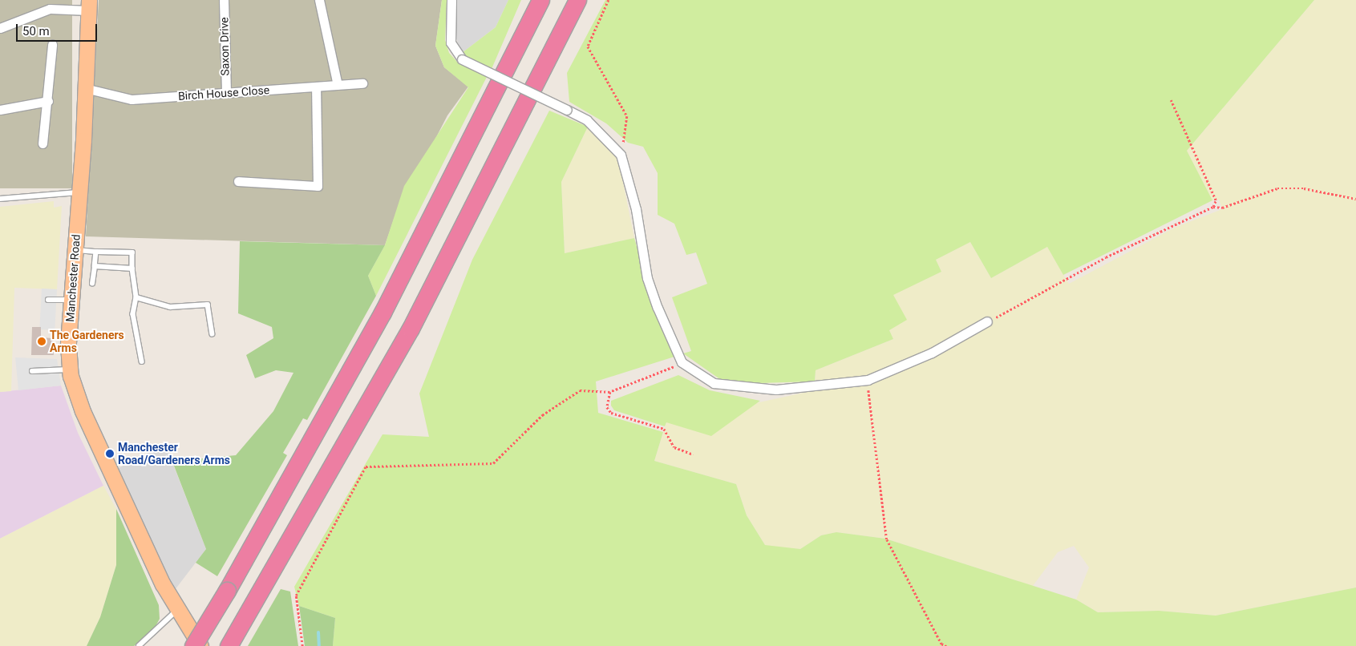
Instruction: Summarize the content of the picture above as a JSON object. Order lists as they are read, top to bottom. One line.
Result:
{"streets":{"main road":["Manchester Road"],"street":["Saxon Drive","Birch House Close"]},"crossings":[["Saxon Drive","Birch House Close"],["Birch House Close","Manchester Road"]],"places":["The Gardeners Arms","Manchester Road/Gardeners Arms"],"scale_bar":"50 m"}
